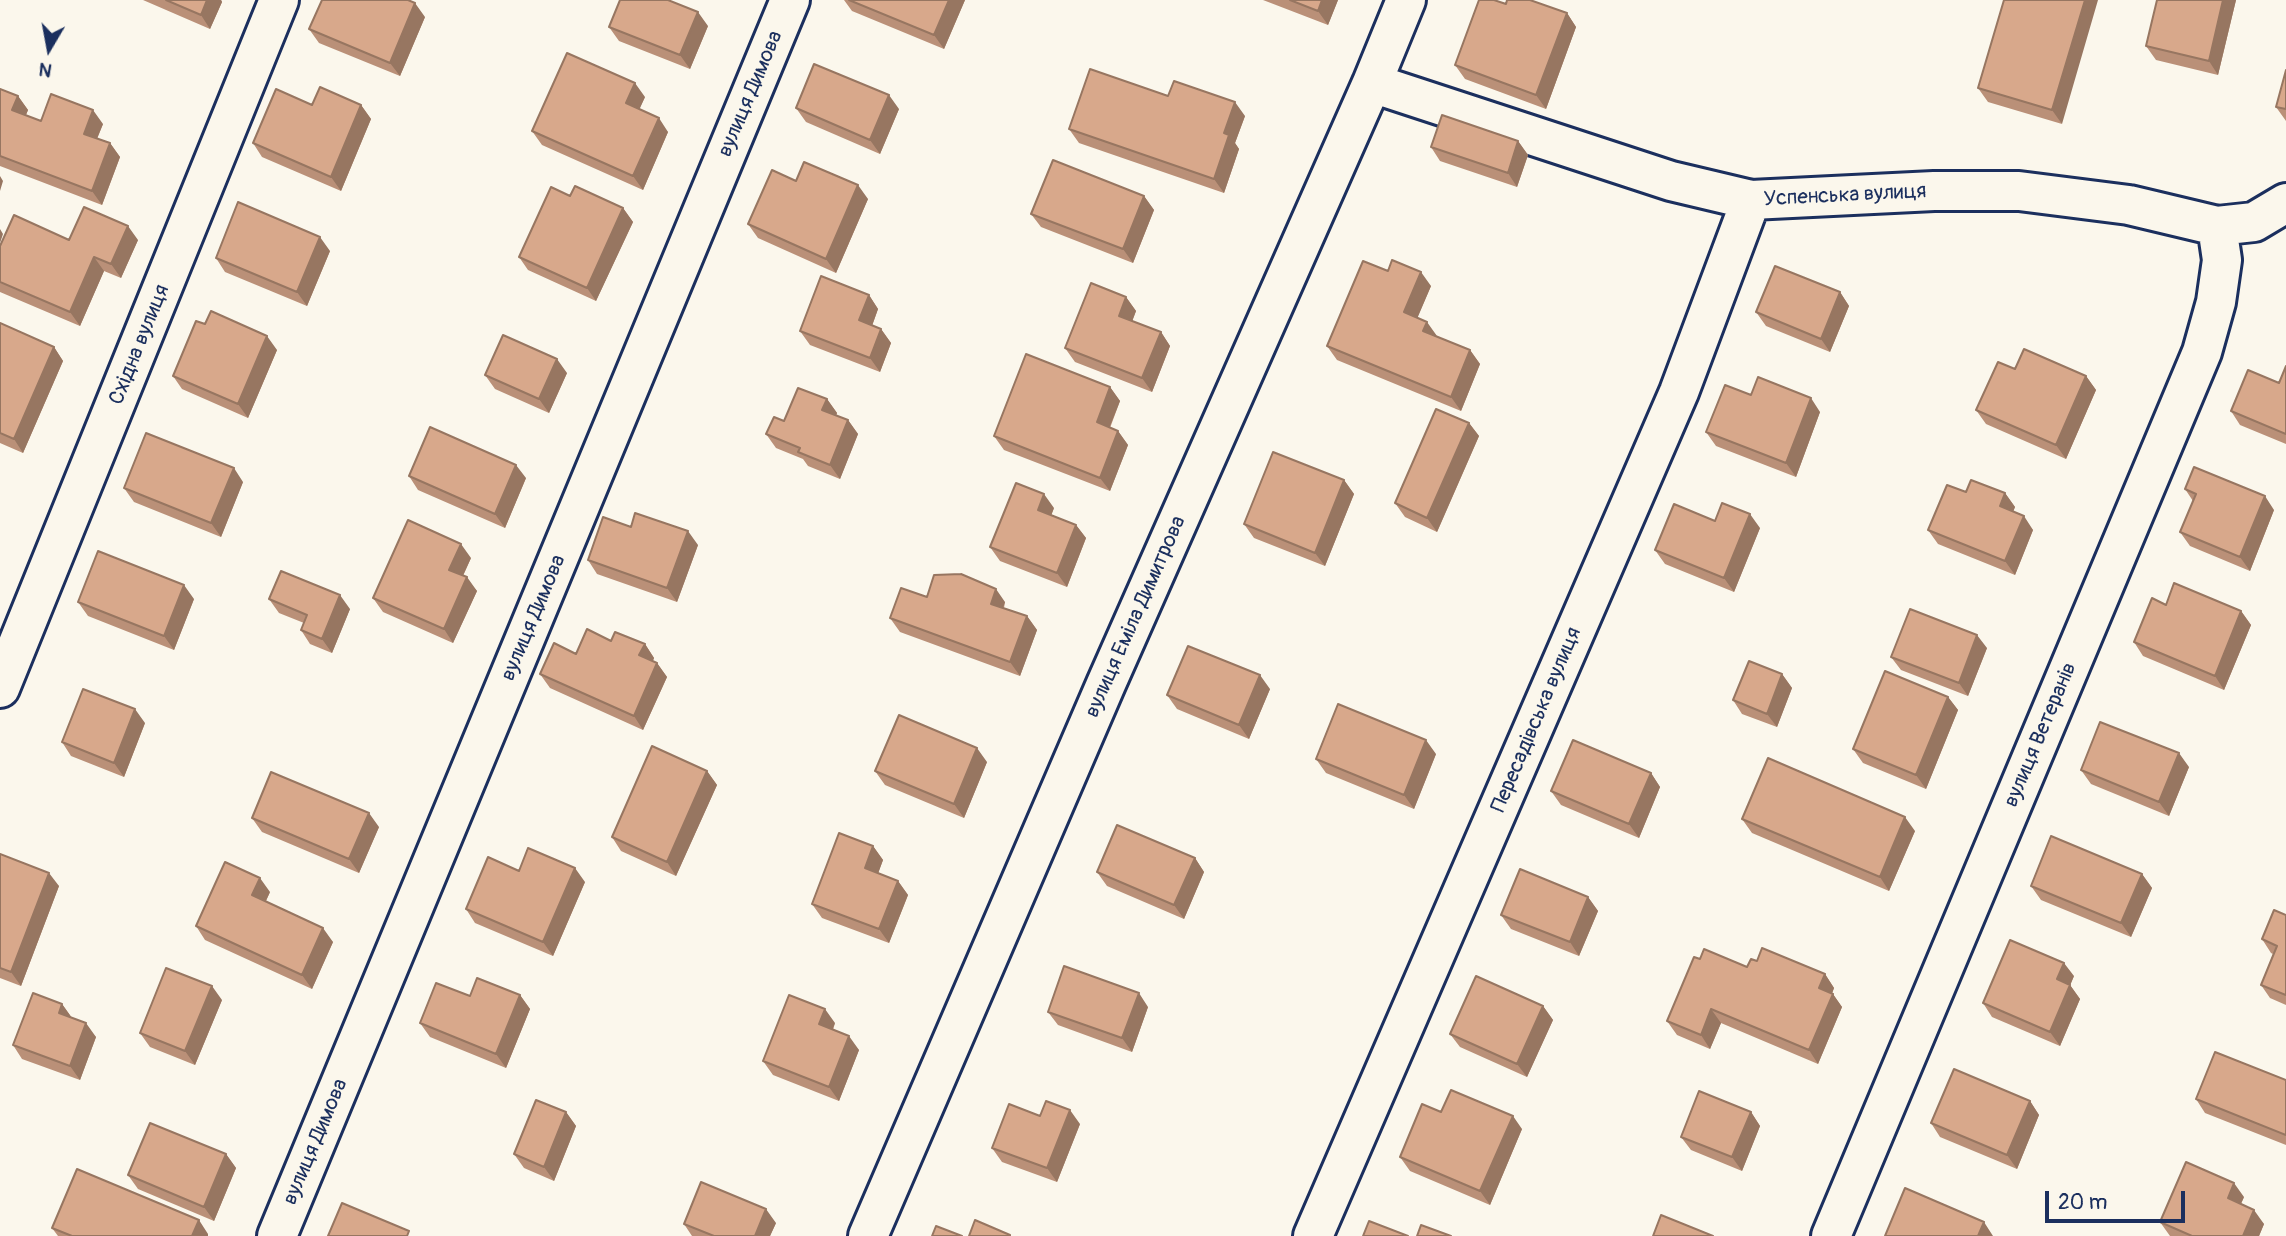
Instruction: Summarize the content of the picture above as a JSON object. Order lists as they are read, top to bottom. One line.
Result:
{"streets":{"street":["вулиця Димова","Успенська вулиця","Східна вулиця","вулиця Еміла Димитрова","Пересадівська вулиця","вулиця Ветеранів"]},"crossings":[["Успенська вулиця","вулиця Еміла Димитрова"],["Успенська вулиця","Пересадівська вулиця"],["Успенська вулиця","вулиця Ветеранів"]],"scale_bar":"20 m","north":"bottom"}
